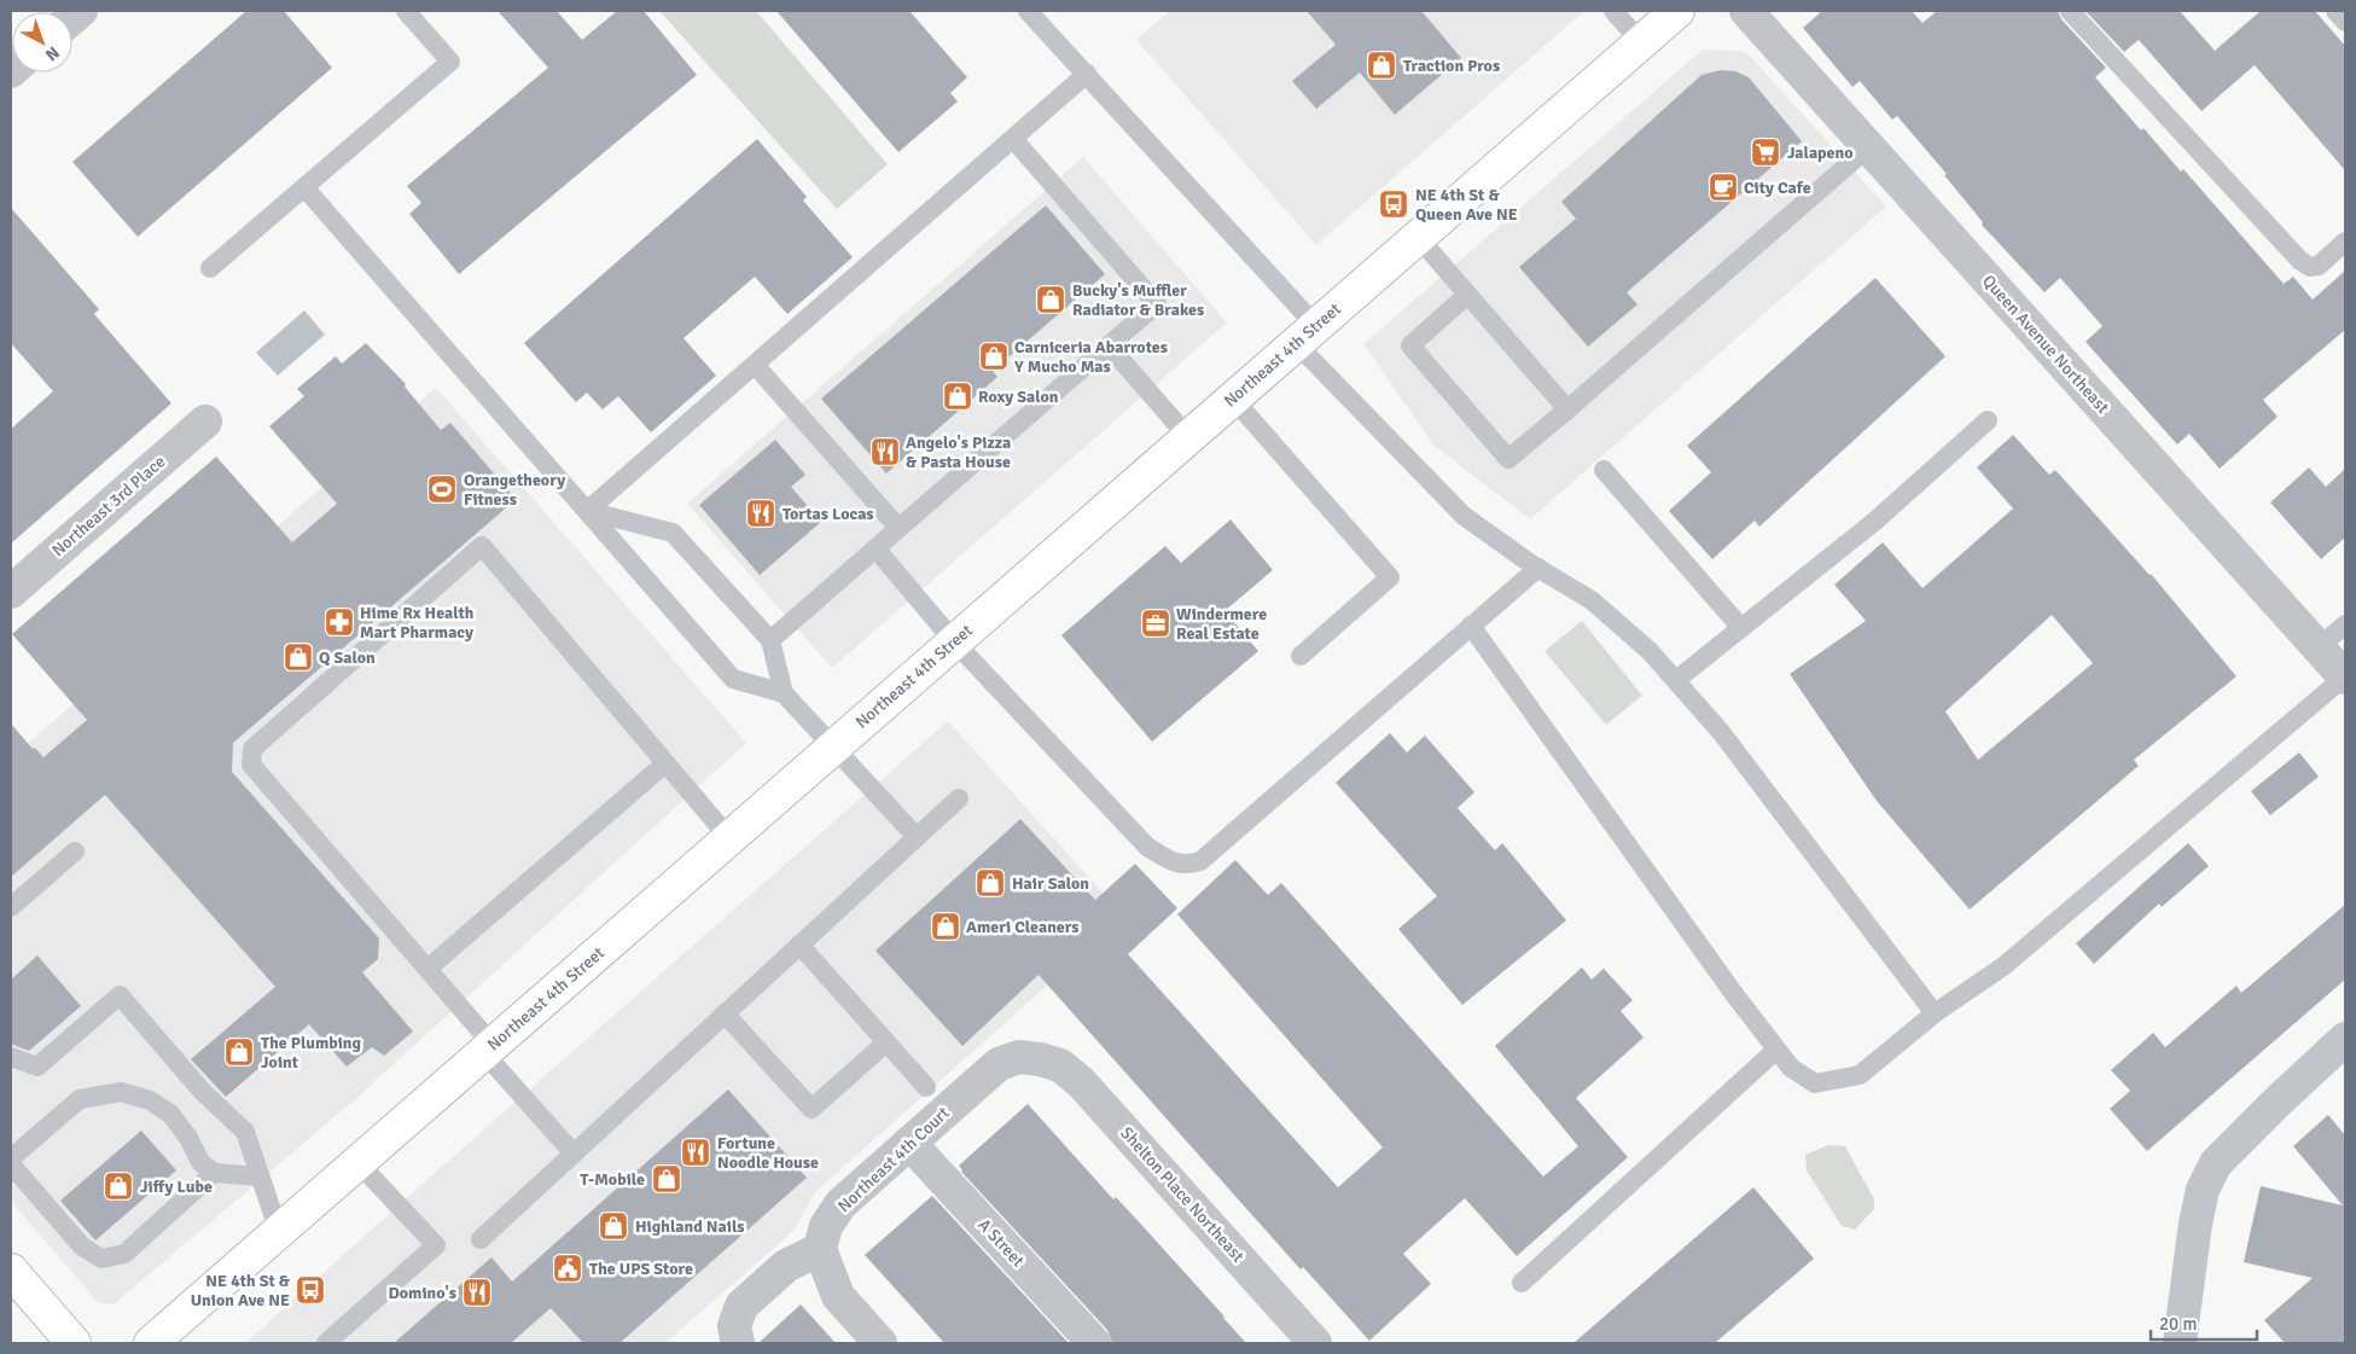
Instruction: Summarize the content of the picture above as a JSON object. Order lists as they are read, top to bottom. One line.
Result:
{"streets":{"main road":["Northeast 4th Street"],"street":["Queen Avenue Northeast","Northeast 3rd Place","Northeast 4th Court","Shelton Place Northeast","A Street"]},"crossings":[["Northeast 4th Court","Shelton Place Northeast"],["Northeast 4th Court","A Street"]],"places":{"shop":["Traction Pros","Bucky's Muffler Radiator & Brakes","Carniceria Abarrotes Y Mucho Mas","Roxy Salon","Q Salon","Hair Salon","Ameri Cleaners","The Plumbing Joint","T-Mobile","Jiffy Lube","Highland Nails"],"supermarket":["Jalapeno"],"cafe":["City Cafe"],"bus stop":["NE 4th St & Queen Ave NE","NE 4th St & Union Ave NE"],"restaurant":["Angelo's Pizza & Pasta House","Tortas Locas","Fortune Noodle House","Domino's"],"sports":["Orangetheory Fitness"],"pharmacy":["Hime Rx Health Mart Pharmacy"],"office":["Windermere Real Estate"],"public building":["The UPS Store"]},"scale_bar":"20 m","north":"bottom right"}
